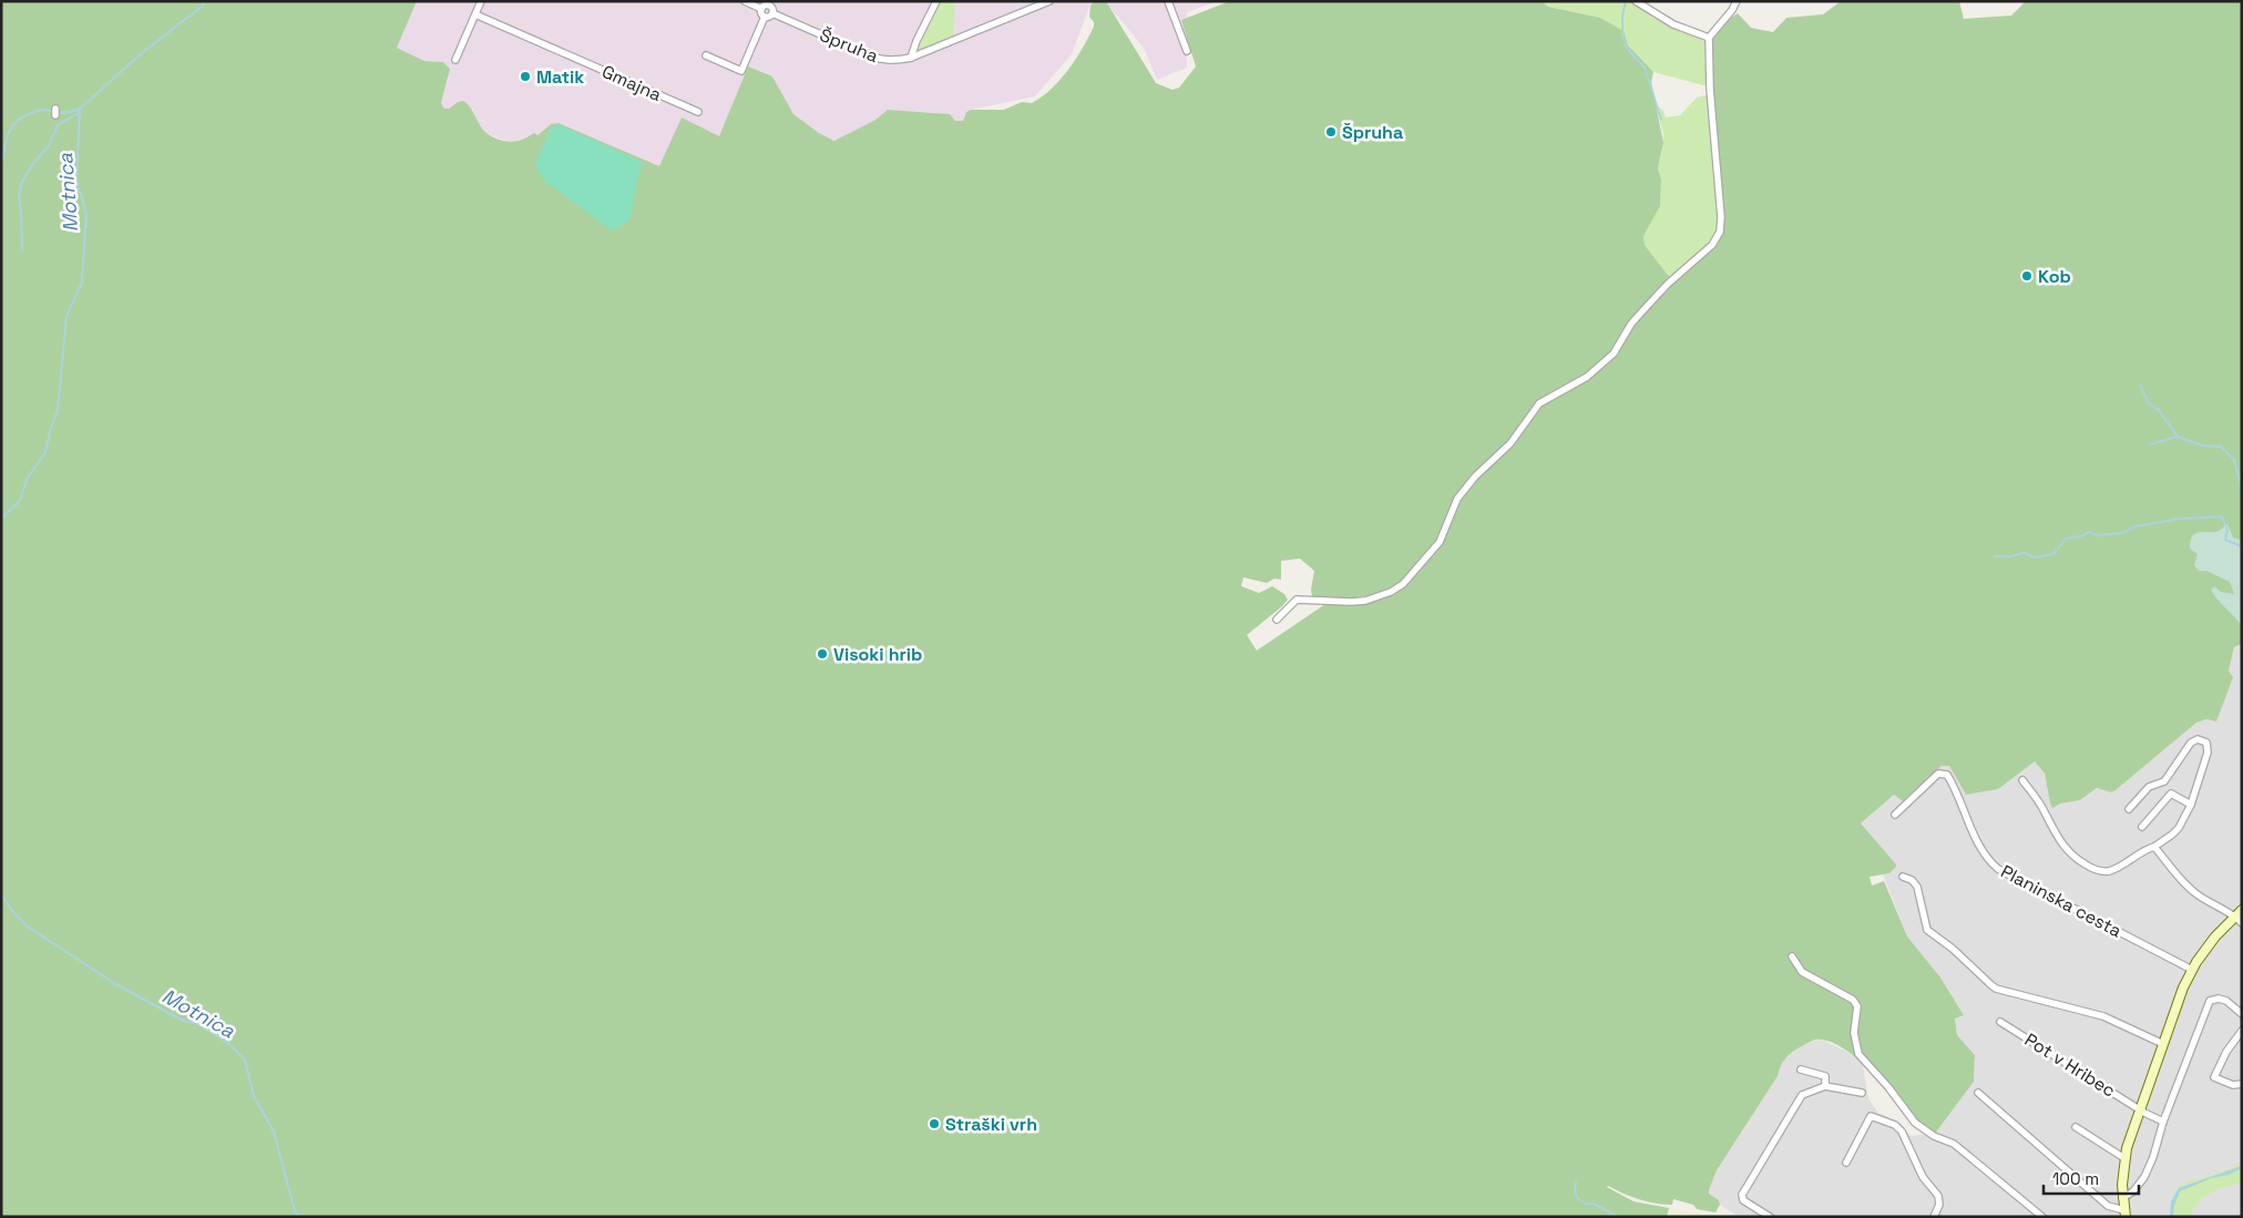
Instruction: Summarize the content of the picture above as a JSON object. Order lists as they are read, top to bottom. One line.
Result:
{"streets":{"street":["Špruha","Gmajna","Planinska cesta","Pot v Hribec"]},"water":["Motnica"],"places":["Matik","Špruha","Kob","Visoki hrib","Straški vrh"],"scale_bar":"100 m"}
